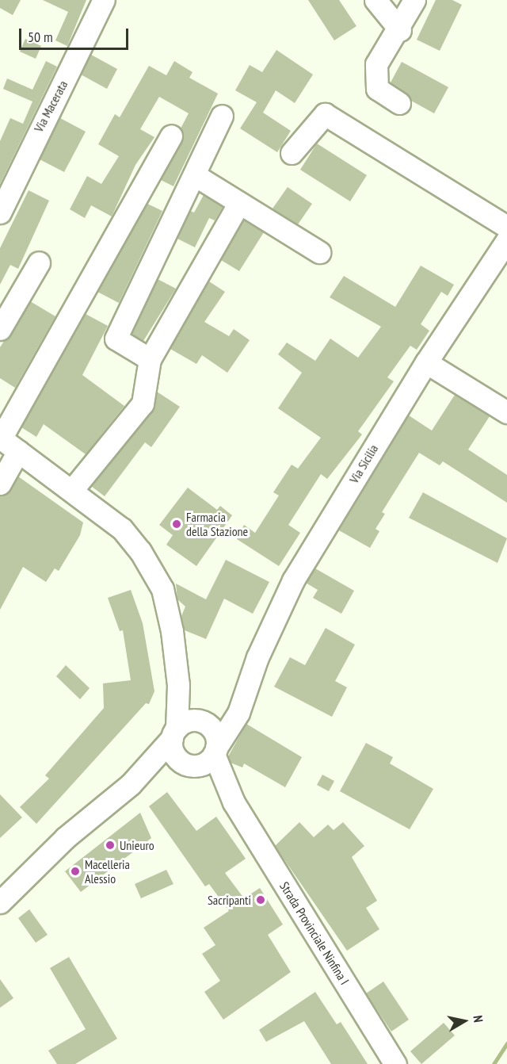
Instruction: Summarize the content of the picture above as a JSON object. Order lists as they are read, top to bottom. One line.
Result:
{"streets":{"street":["Via Macerata","Via Sicilia","Strada Provinciale Ninfina I"]},"crossings":[["Via Sicilia","Strada Provinciale Ninfina I"]],"places":["Farmacia della Stazione","Unieuro","Macelleria Alessio","Sacripanti"],"scale_bar":"50 m","north":"right"}
